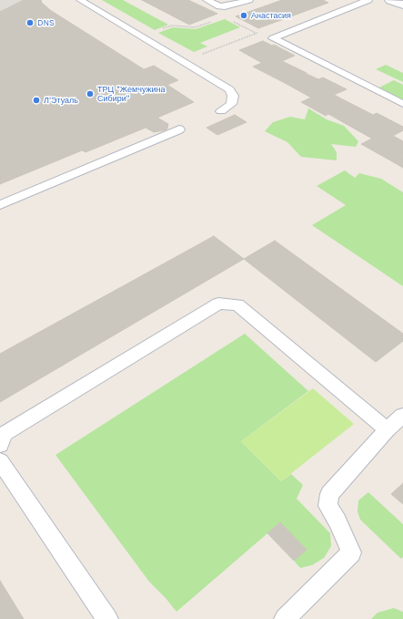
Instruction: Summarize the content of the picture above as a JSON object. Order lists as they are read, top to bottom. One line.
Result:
{"places":["Анастасия","DNS","ТРЦ \"Жемчужина Сибири\"","Л'Этуаль"]}
